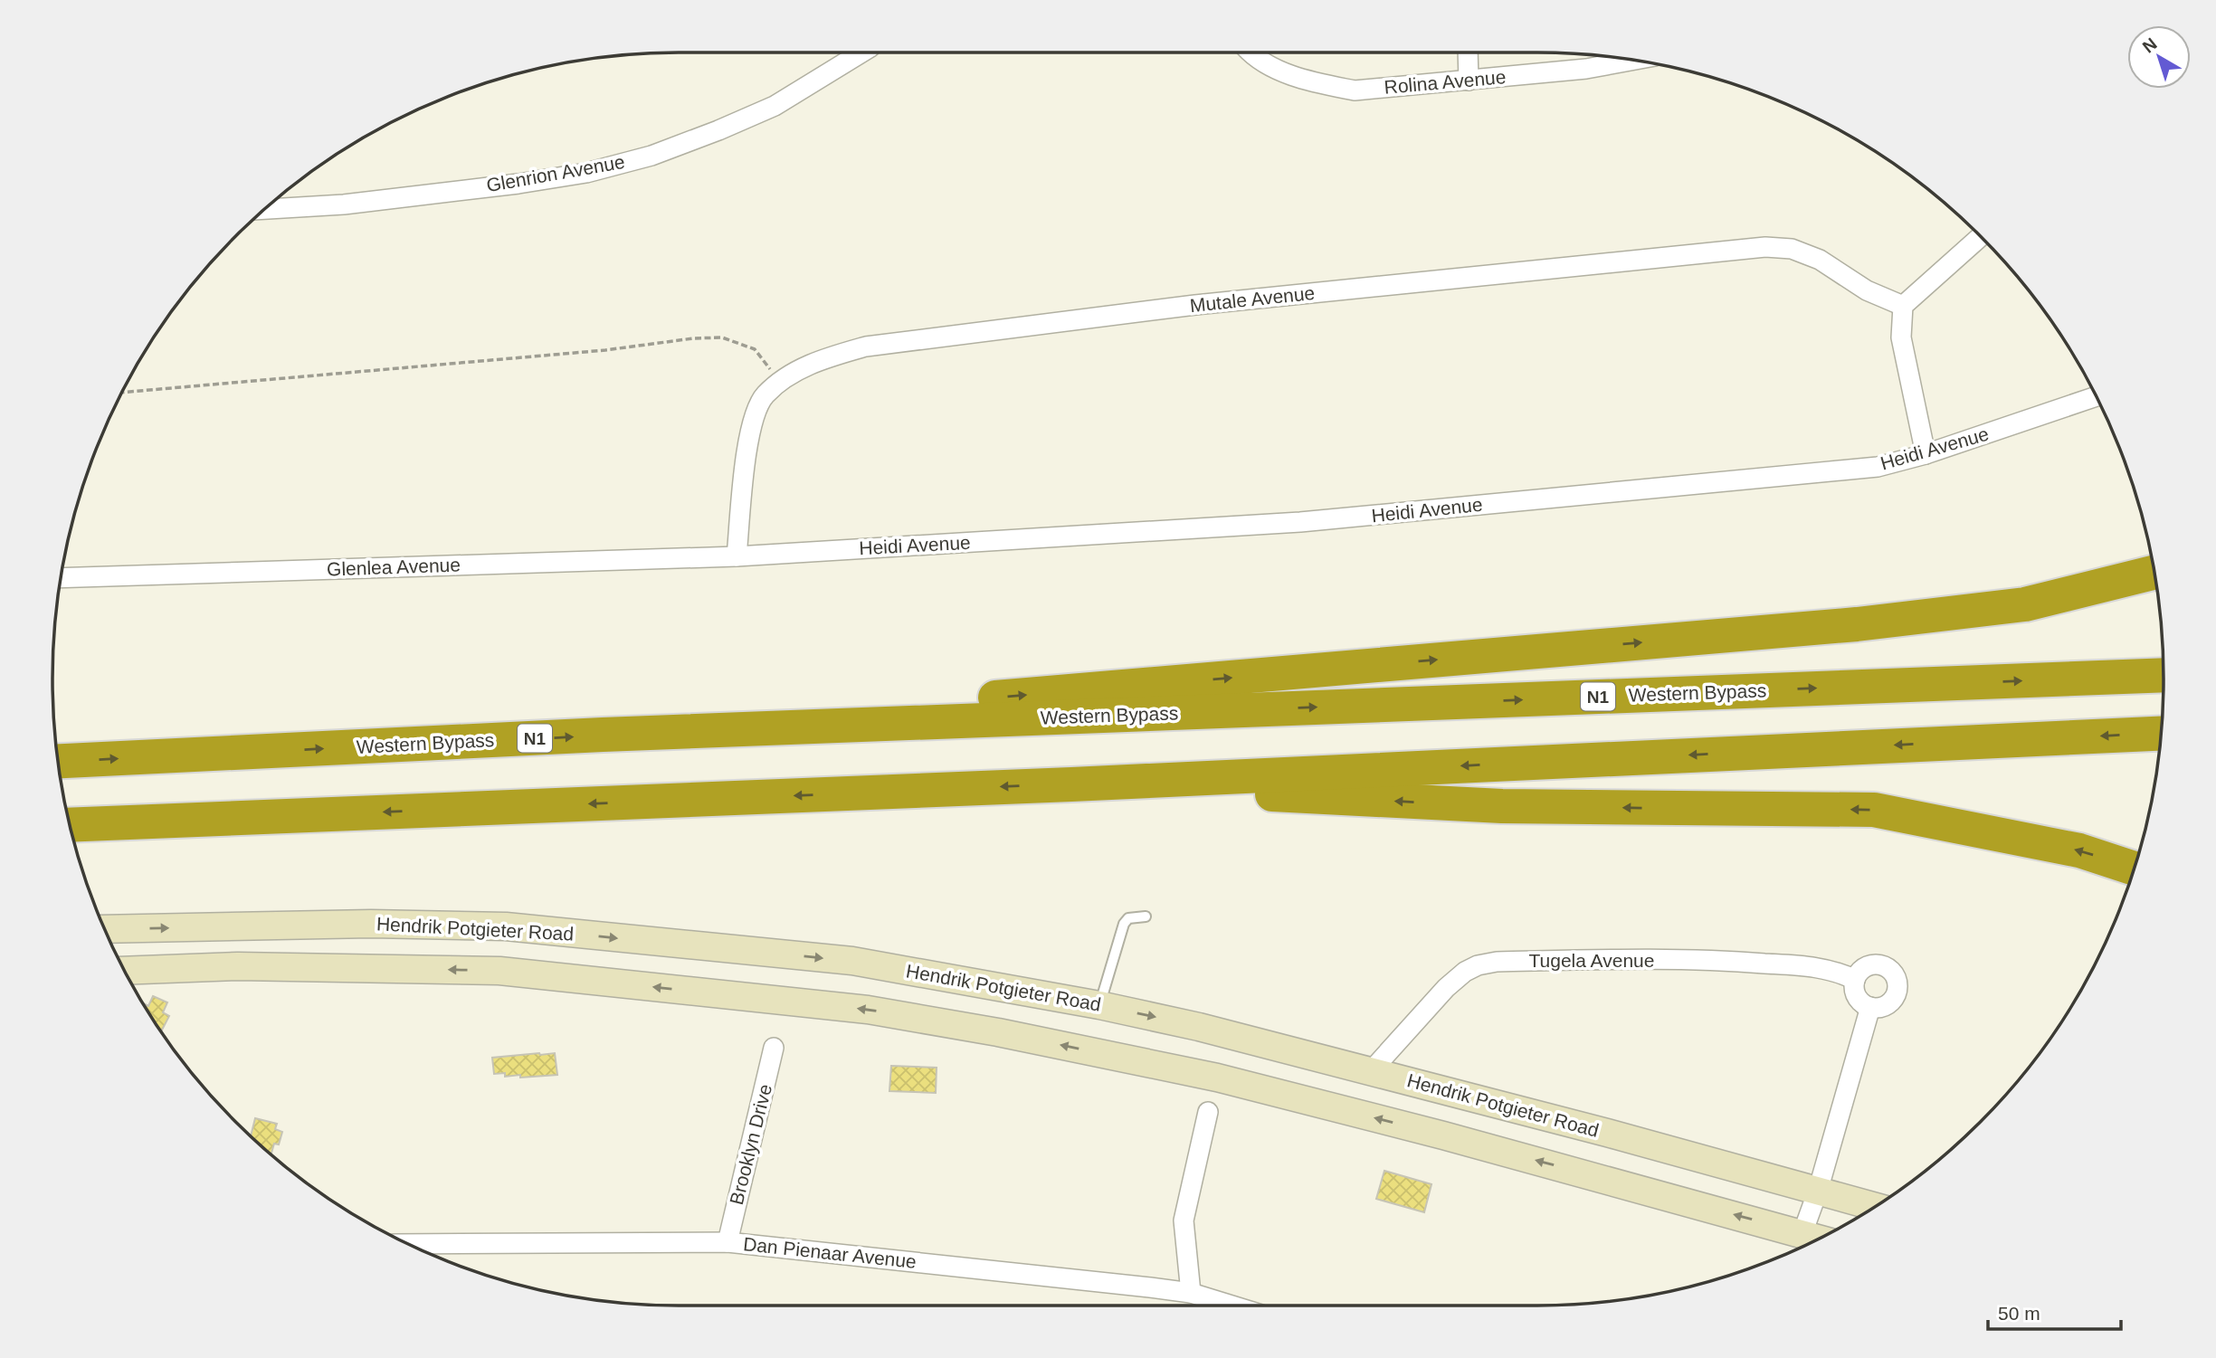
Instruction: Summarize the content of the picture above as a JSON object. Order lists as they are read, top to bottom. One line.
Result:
{"streets":{"highway":["Western Bypass","N1"],"main road":["Hendrik Potgieter Road"],"street":["Rolina Avenue","Glenrion Avenue","Mutale Avenue","Heidi Avenue","Glenlea Avenue","Tugela Avenue","Brooklyn Drive","Dan Pienaar Avenue"]},"crossings":[["Mutale Avenue","Heidi Avenue"],["Mutale Avenue","Glenlea Avenue"],["Heidi Avenue","Glenlea Avenue"],["Hendrik Potgieter Road","Tugela Avenue"],["Brooklyn Drive","Dan Pienaar Avenue"]],"scale_bar":"50 m","north":"top left"}
